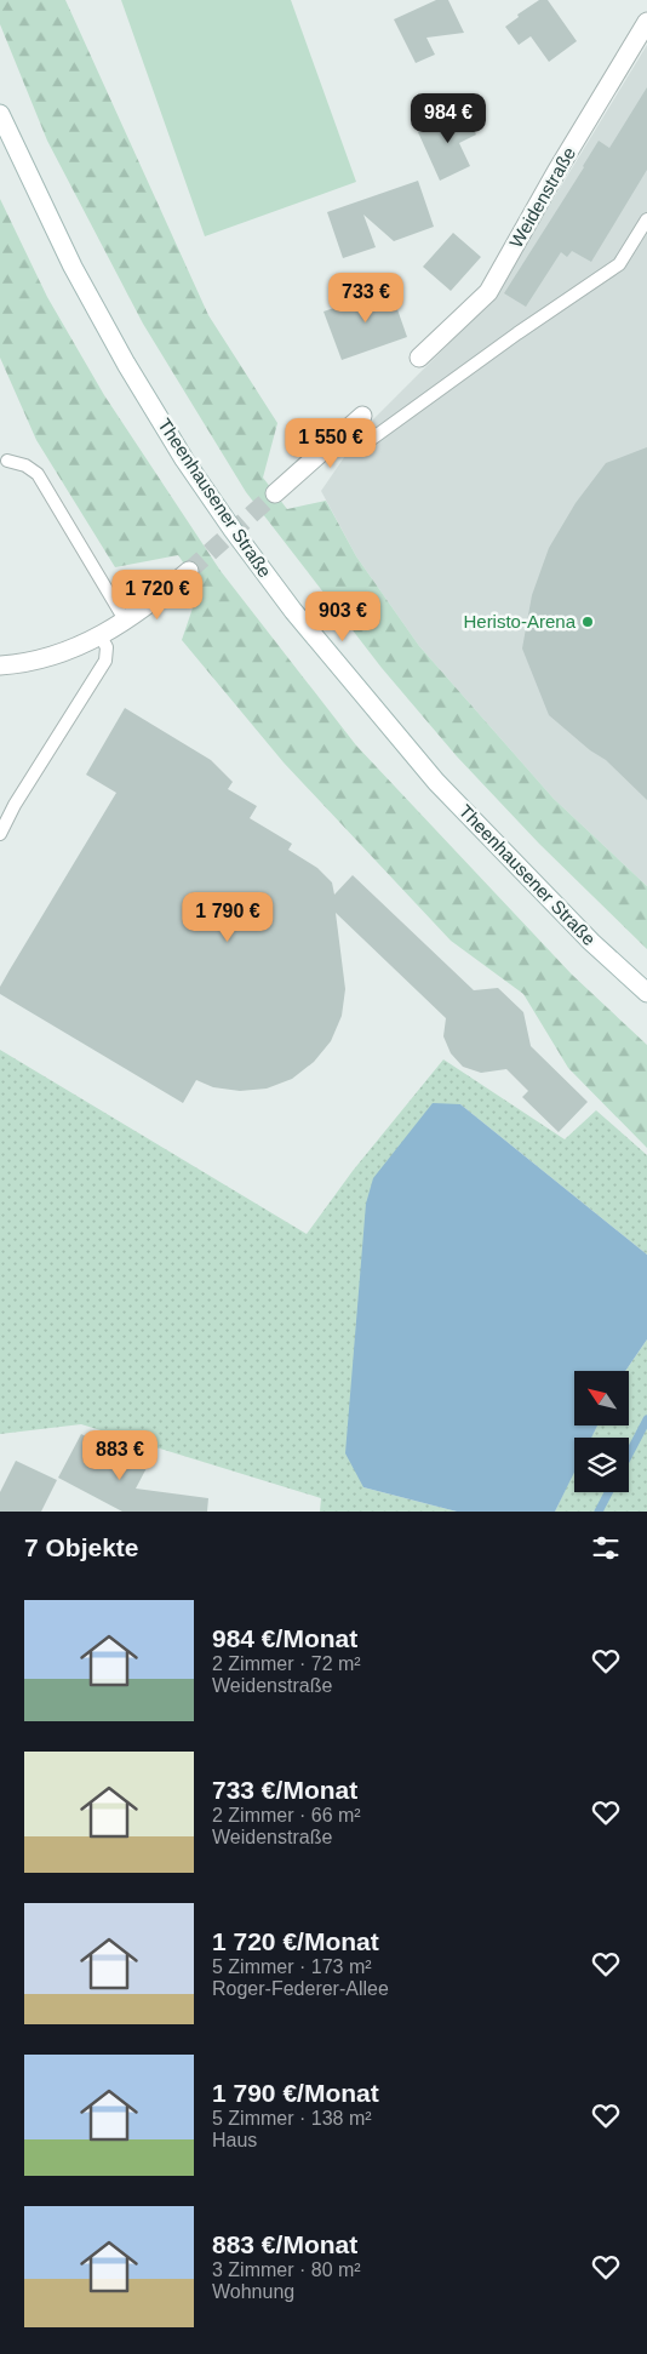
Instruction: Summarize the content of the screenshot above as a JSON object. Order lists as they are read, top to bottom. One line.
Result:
{"streets":{"main road":["Weidenstraße","Theenhausener Straße"]},"places":["Heristo-Arena"],"north":"top left","page":{"price":["984 €","733 €","1 550 €","1 720 €","903 €","1 790 €","883 €"],"heading":"7 Objekte","list":[{"name":"984 €/Monat","note":"2 Zimmer · 72 m² · Weidenstraße"},{"name":"733 €/Monat","note":"2 Zimmer · 66 m² · Weidenstraße"},{"name":"1 720 €/Monat","note":"5 Zimmer · 173 m² · Roger-Federer-Allee"},{"name":"1 790 €/Monat","note":"5 Zimmer · 138 m² · Haus"},{"name":"883 €/Monat","note":"3 Zimmer · 80 m² · Wohnung"}]}}
